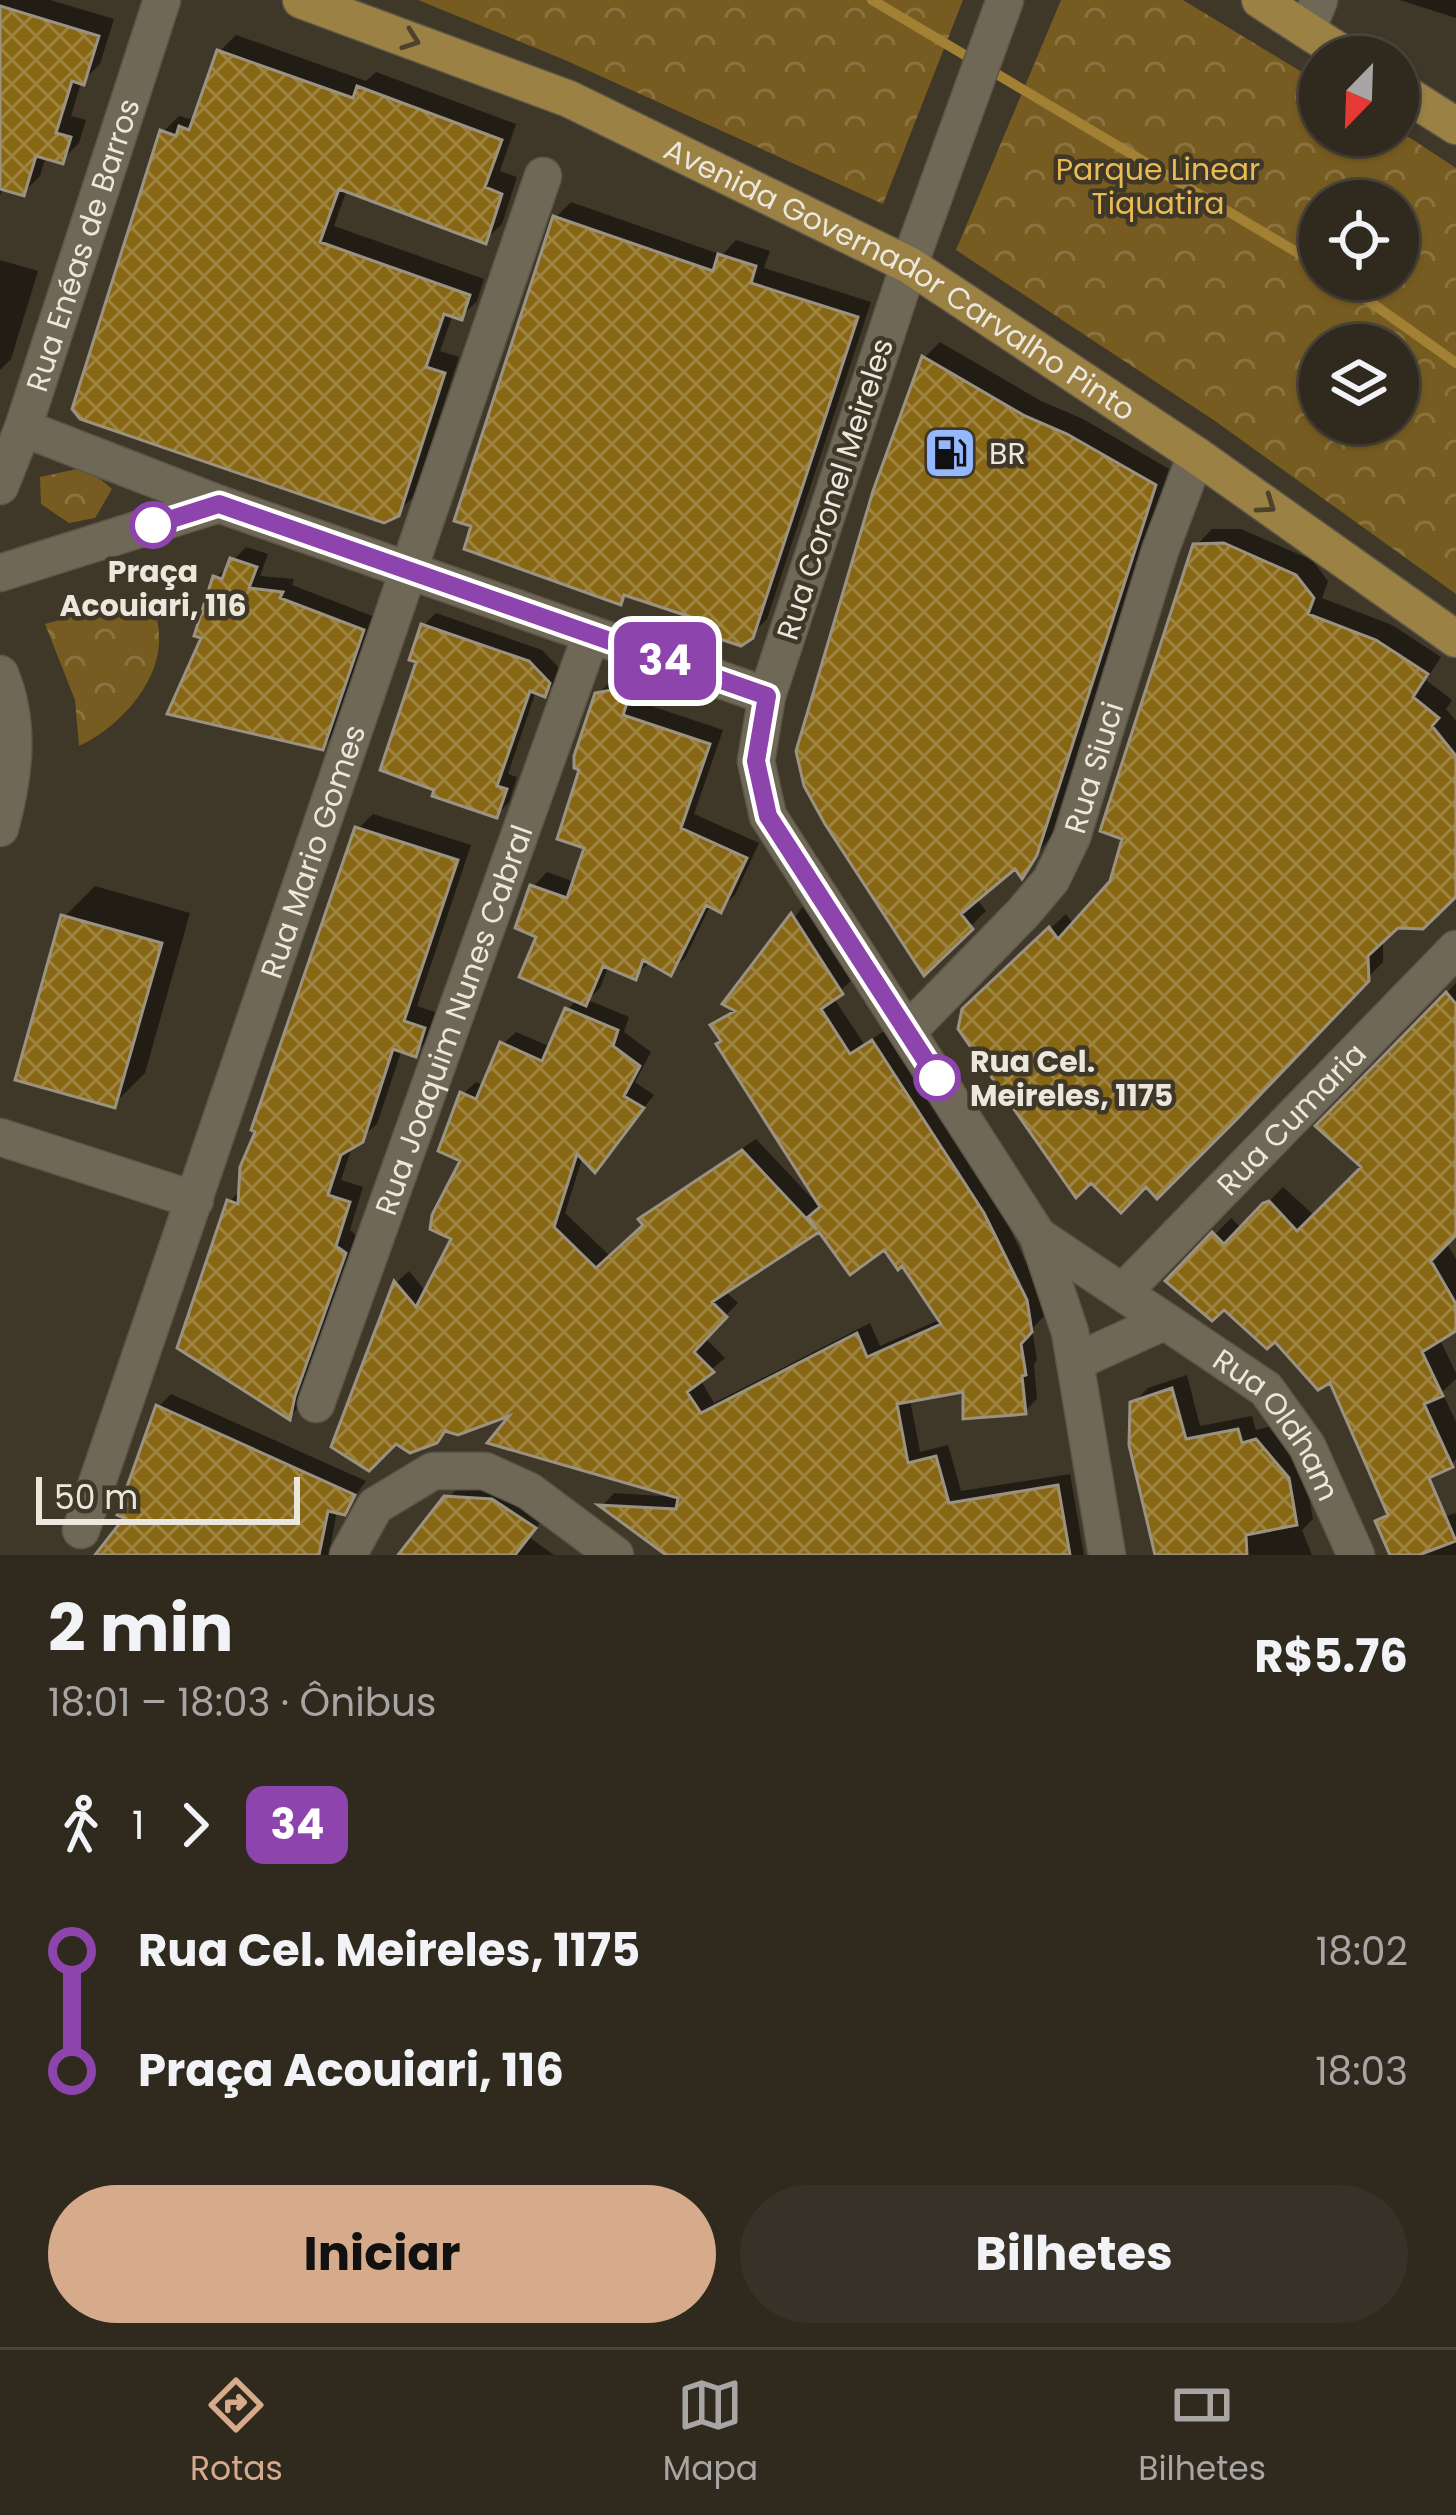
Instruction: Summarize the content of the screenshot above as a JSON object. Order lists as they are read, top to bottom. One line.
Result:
{"streets":{"main road":["Avenida Governador Carvalho Pinto"],"street":["Rua Enéas de Barros","Rua Coronel Meireles","Rua Siuci","Rua Mario Gomes","Rua Joaquim Nunes Cabral","Rua Cumaria","Rua Oldham"]},"crossings":[["Avenida Governador Carvalho Pinto","Rua Coronel Meireles"],["Avenida Governador Carvalho Pinto","Rua Siuci"],["Rua Coronel Meireles","Rua Siuci"],["Rua Coronel Meireles","Rua Oldham"],["Rua Cumaria","Rua Oldham"]],"one_way":["Avenida Governador Carvalho Pinto"],"parks":["Parque Linear Tiquatira"],"places":{"fuel station":["BR"],"other":["Praça Acouiari, 116","Rua Cel. Meireles, 1175"]},"lines":["bus line 34"],"scale_bar":"50 m","north":"bottom left","page":{"on_map":"34","scale":"50 m","heading":["2 min","18:01 – 18:03 · Ônibus","R$5.76"],"legs":["1","34"],"list":[{"name":"Rua Cel. Meireles, 1175","value":"18:02"},{"name":"Praça Acouiari, 116","value":"18:03"}],"buttons":["Iniciar","Bilhetes"],"tabs":["Rotas","Mapa","Bilhetes"]}}
